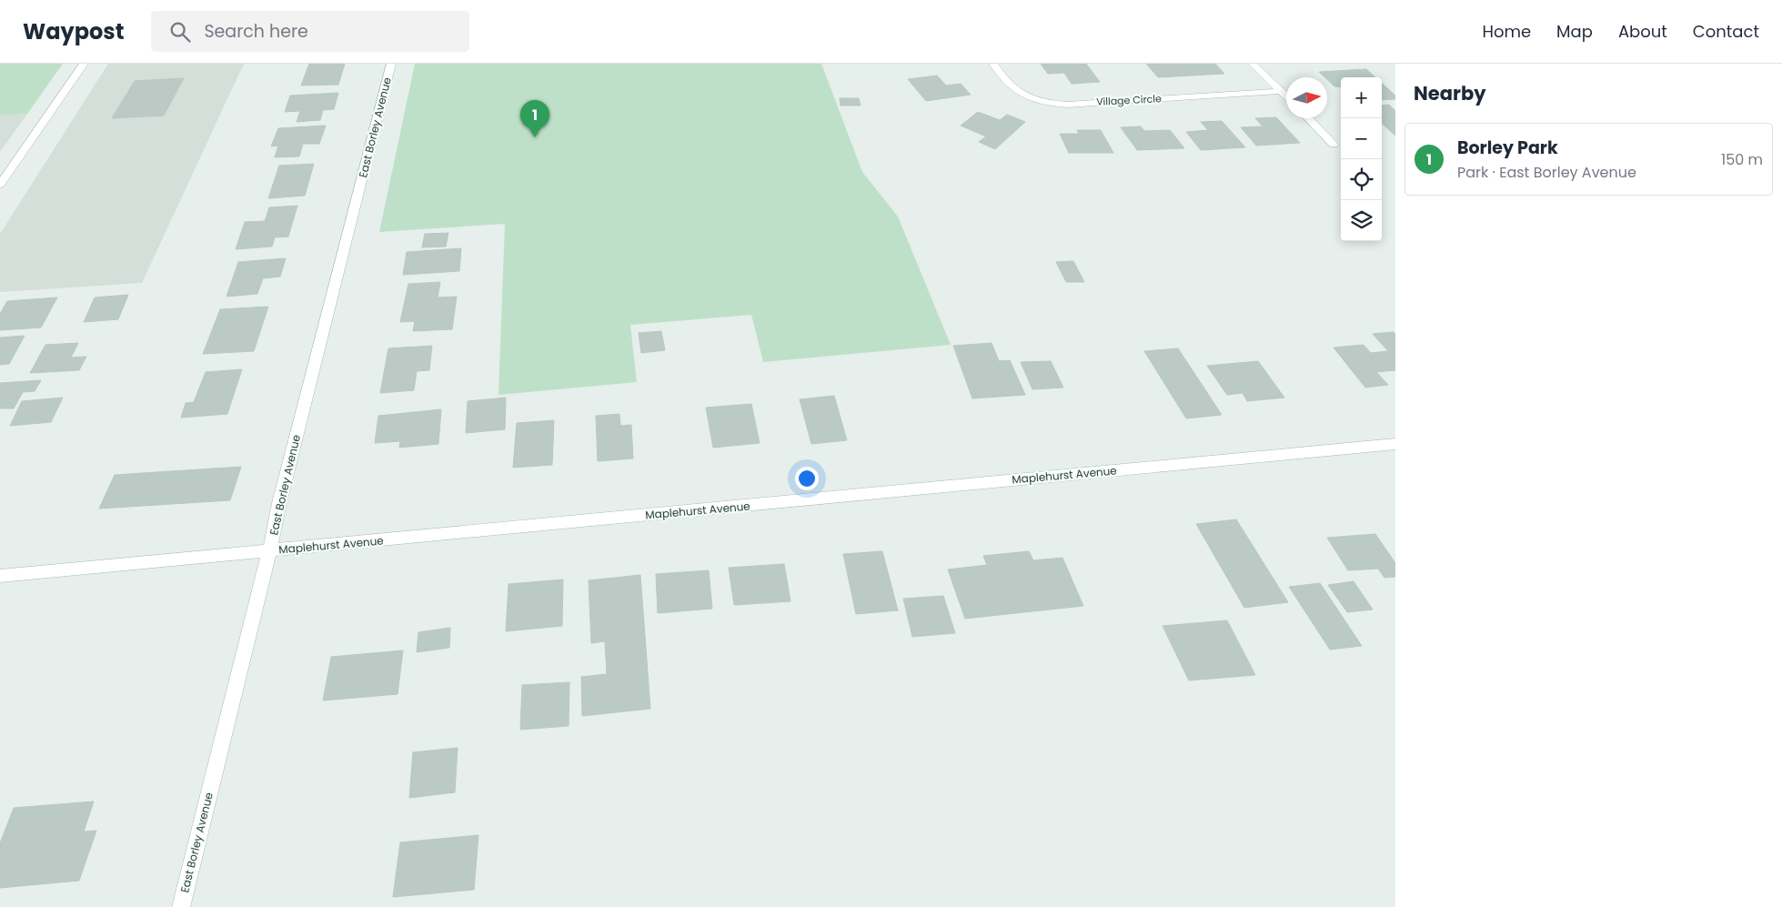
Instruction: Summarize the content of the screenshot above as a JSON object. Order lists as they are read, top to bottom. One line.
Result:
{"streets":{"street":["Village Circle","East Borley Avenue","Maplehurst Avenue"]},"crossings":[["East Borley Avenue","Maplehurst Avenue"]],"north":"right","page":{"header":"Waypost","search":"Search here","nav":["Home","Map","About","Contact"],"heading":"Nearby","map_buttons":["+","−"],"pins":"1","list":[{"mark":"1","name":"Borley Park","note":"Park · East Borley Avenue","value":"150 m"}]}}
